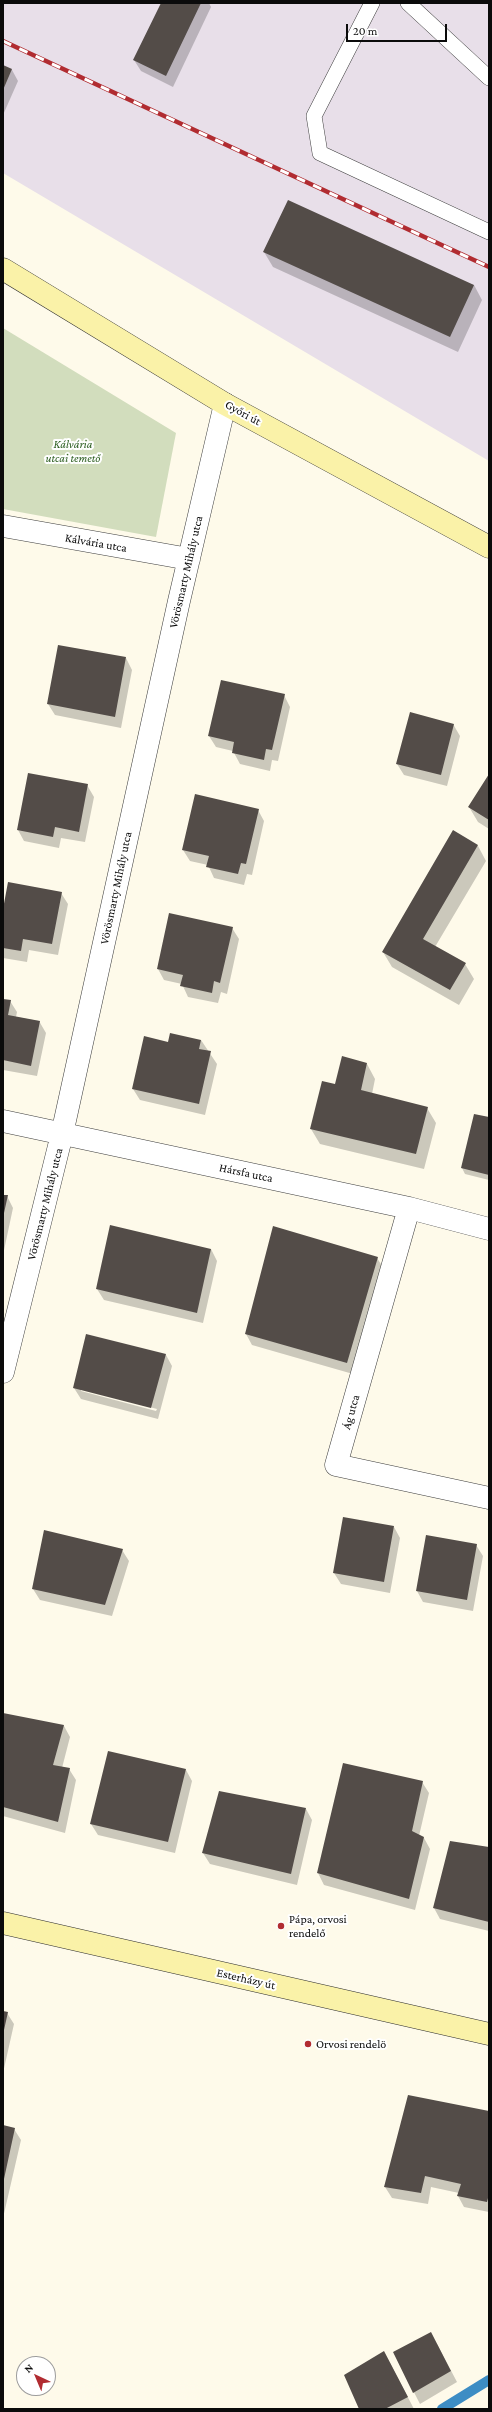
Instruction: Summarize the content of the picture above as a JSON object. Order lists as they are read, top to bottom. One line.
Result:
{"streets":{"street":["Győri út","Kálvária utca","Vörösmarty Mihály utca","Hársfa utca","Ág utca","Esterházy út"]},"crossings":[["Győri út","Vörösmarty Mihály utca"],["Kálvária utca","Vörösmarty Mihály utca"],["Vörösmarty Mihály utca","Hársfa utca"],["Hársfa utca","Ág utca"]],"parks":["Kálvária utcai temető"],"places":["Pápa, orvosi rendelő","Orvosi rendelö"],"scale_bar":"20 m","north":"top left"}
